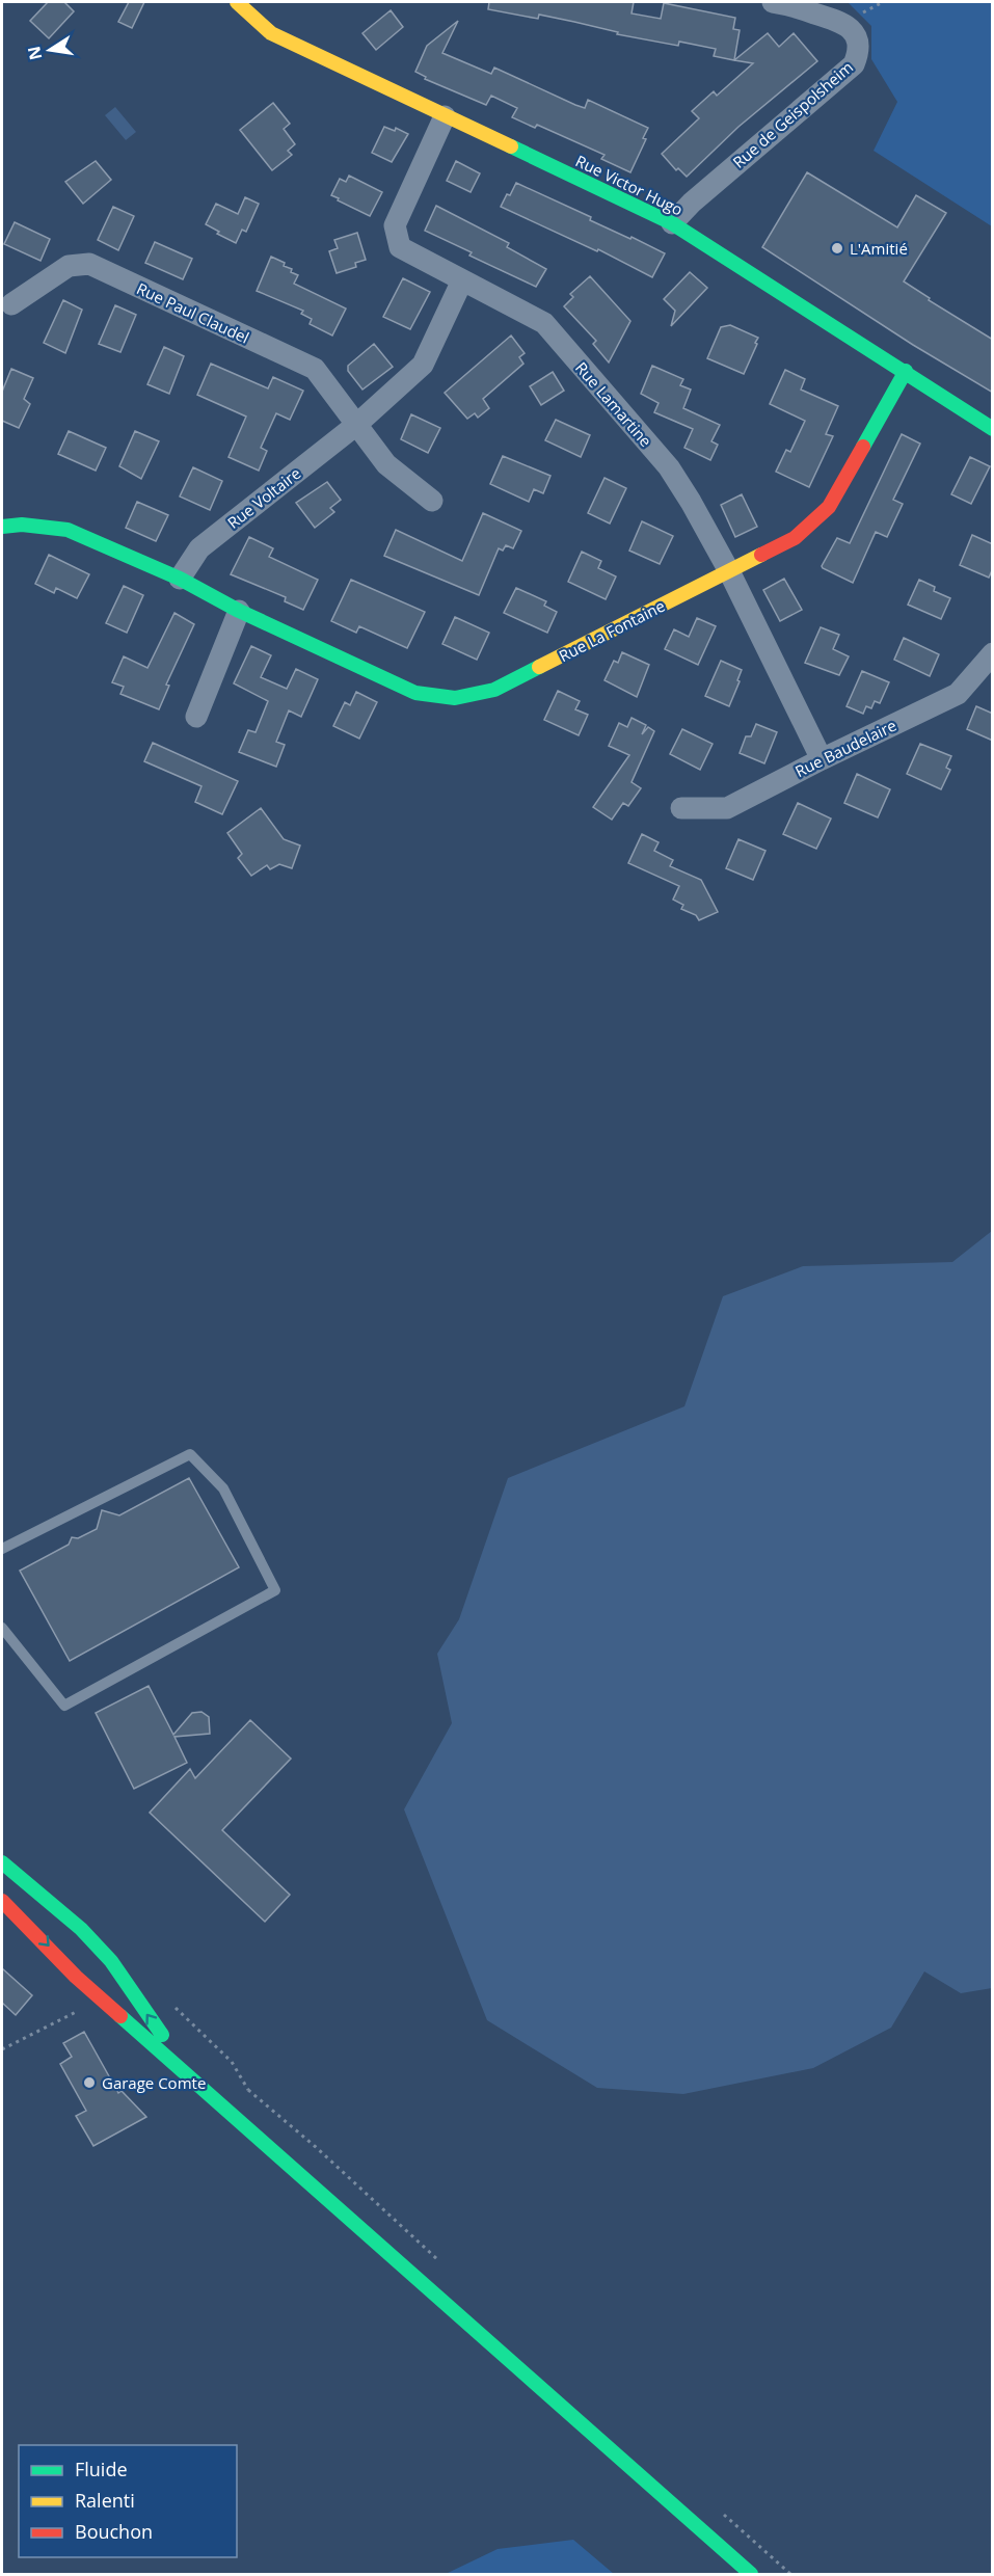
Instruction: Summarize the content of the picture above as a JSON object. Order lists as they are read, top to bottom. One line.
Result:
{"streets":{"street":["Rue de Geispolsheim","Rue Victor Hugo","Rue Paul Claudel","Rue Lamartine","Rue Voltaire","Rue La Fontaine","Rue Baudelaire"]},"crossings":[["Rue de Geispolsheim","Rue Victor Hugo"],["Rue Victor Hugo","Rue Lamartine"],["Rue Victor Hugo","Rue La Fontaine"],["Rue Paul Claudel","Rue Voltaire"],["Rue Lamartine","Rue Voltaire"],["Rue Lamartine","Rue La Fontaine"],["Rue Lamartine","Rue Baudelaire"],["Rue Voltaire","Rue La Fontaine"]],"places":["L'Amitié","Garage Comte"],"legend":["Fluide","Ralenti","Bouchon"],"north":"left"}
